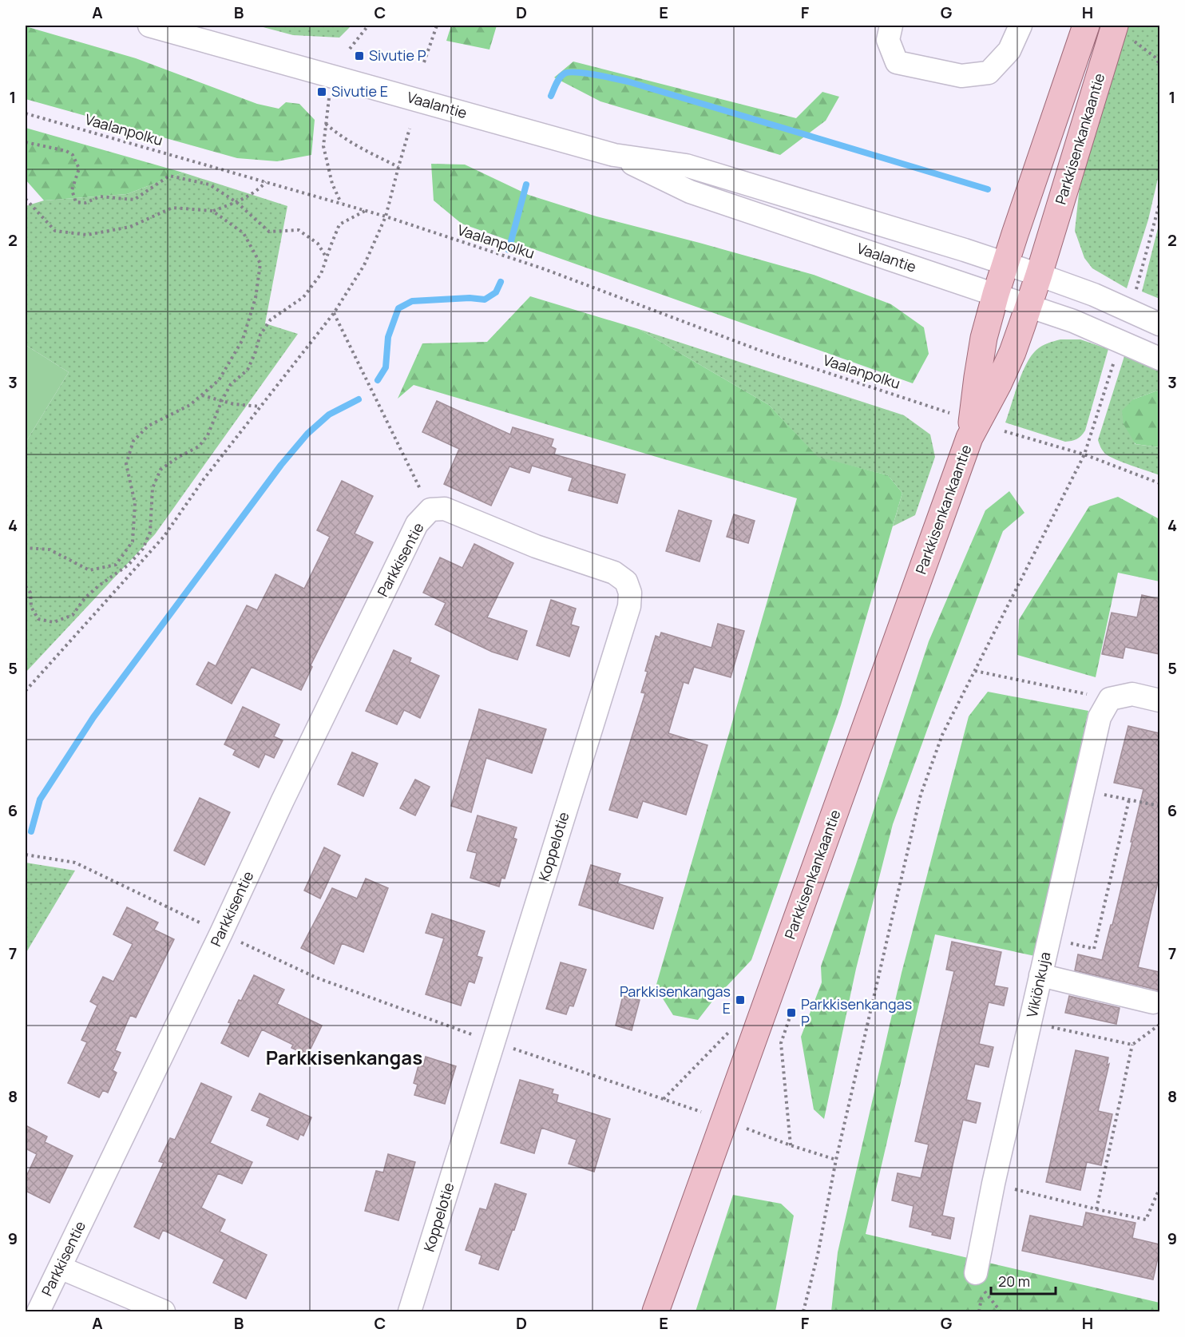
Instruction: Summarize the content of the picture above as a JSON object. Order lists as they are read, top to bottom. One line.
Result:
{"streets":{"main road":["Parkkisenkankaantie"],"street":["Vaalantie","Parkkisentie","Koppelotie","Vikiönkuja"],"path":["Vaalanpolku"]},"crossings":[["Vaalantie","Parkkisenkankaantie"],["Parkkisentie","Koppelotie"]],"districts":["Parkkisenkangas"],"places":{"transit":["Sivutie P","Sivutie E","Parkkisenkangas E","Parkkisenkangas P"]},"scale_bar":"20 m","grid":{"columns":["A","B","C","D","E","F","G","H"],"rows":["1","2","3","4","5","6","7","8","9"]}}
